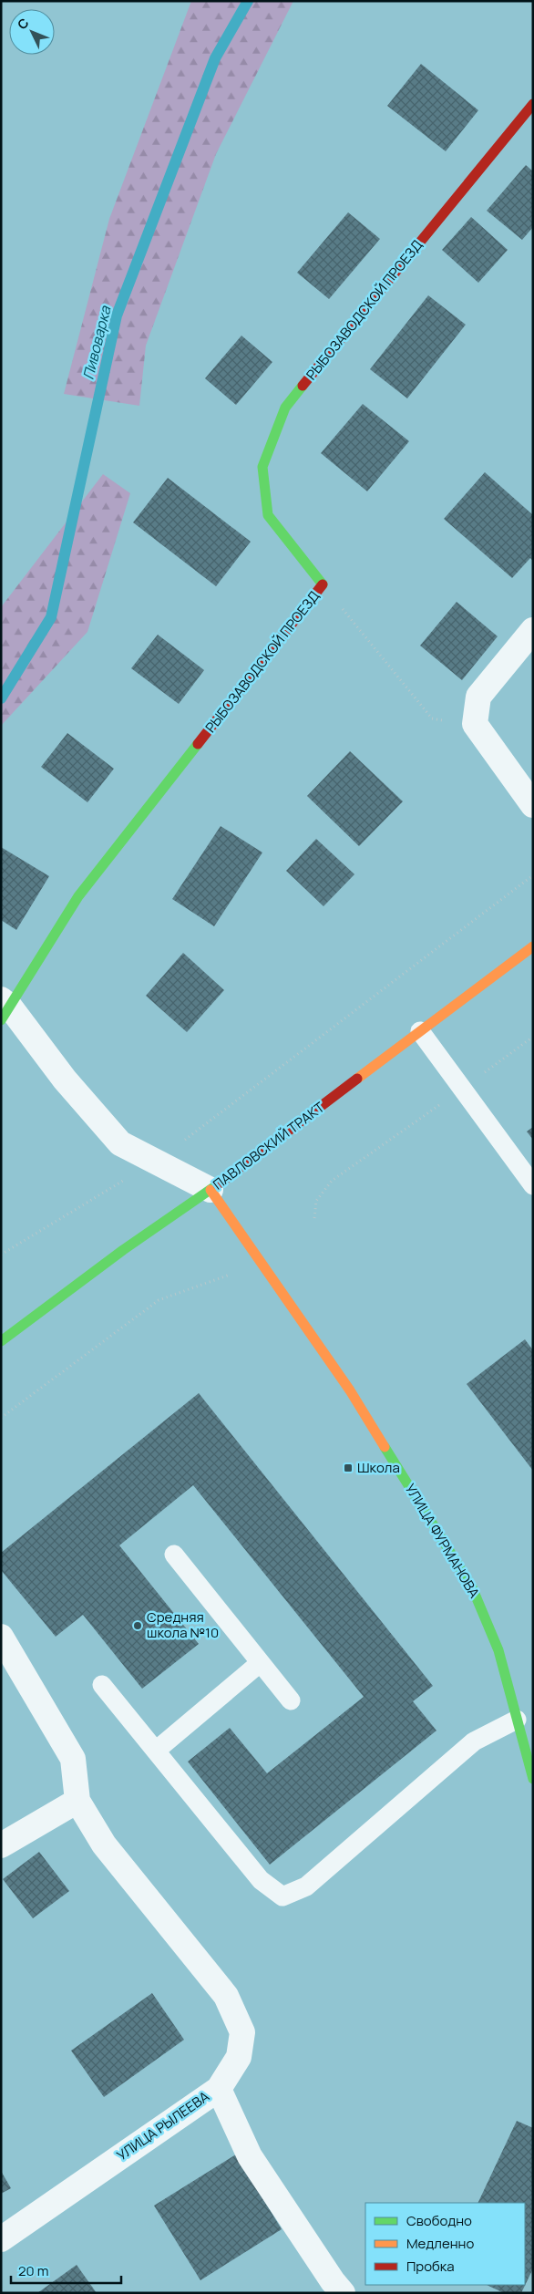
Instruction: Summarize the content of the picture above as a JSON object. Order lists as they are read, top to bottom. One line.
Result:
{"streets":{"street":["РЫБОЗАВОДСКОЙ ПРОЕЗД","ПАВЛОВСКИЙ ТРАКТ","УЛИЦА ФУРМАНОВА","УЛИЦА РЫЛЕЕВА"]},"crossings":[["ПАВЛОВСКИЙ ТРАКТ","УЛИЦА ФУРМАНОВА"]],"water":["Пивоварка"],"places":{"transit":["Школа"],"other":["Средняя школа №10"]},"legend":["Свободно","Медленно","Пробка"],"scale_bar":"20 m","north":"top left"}
